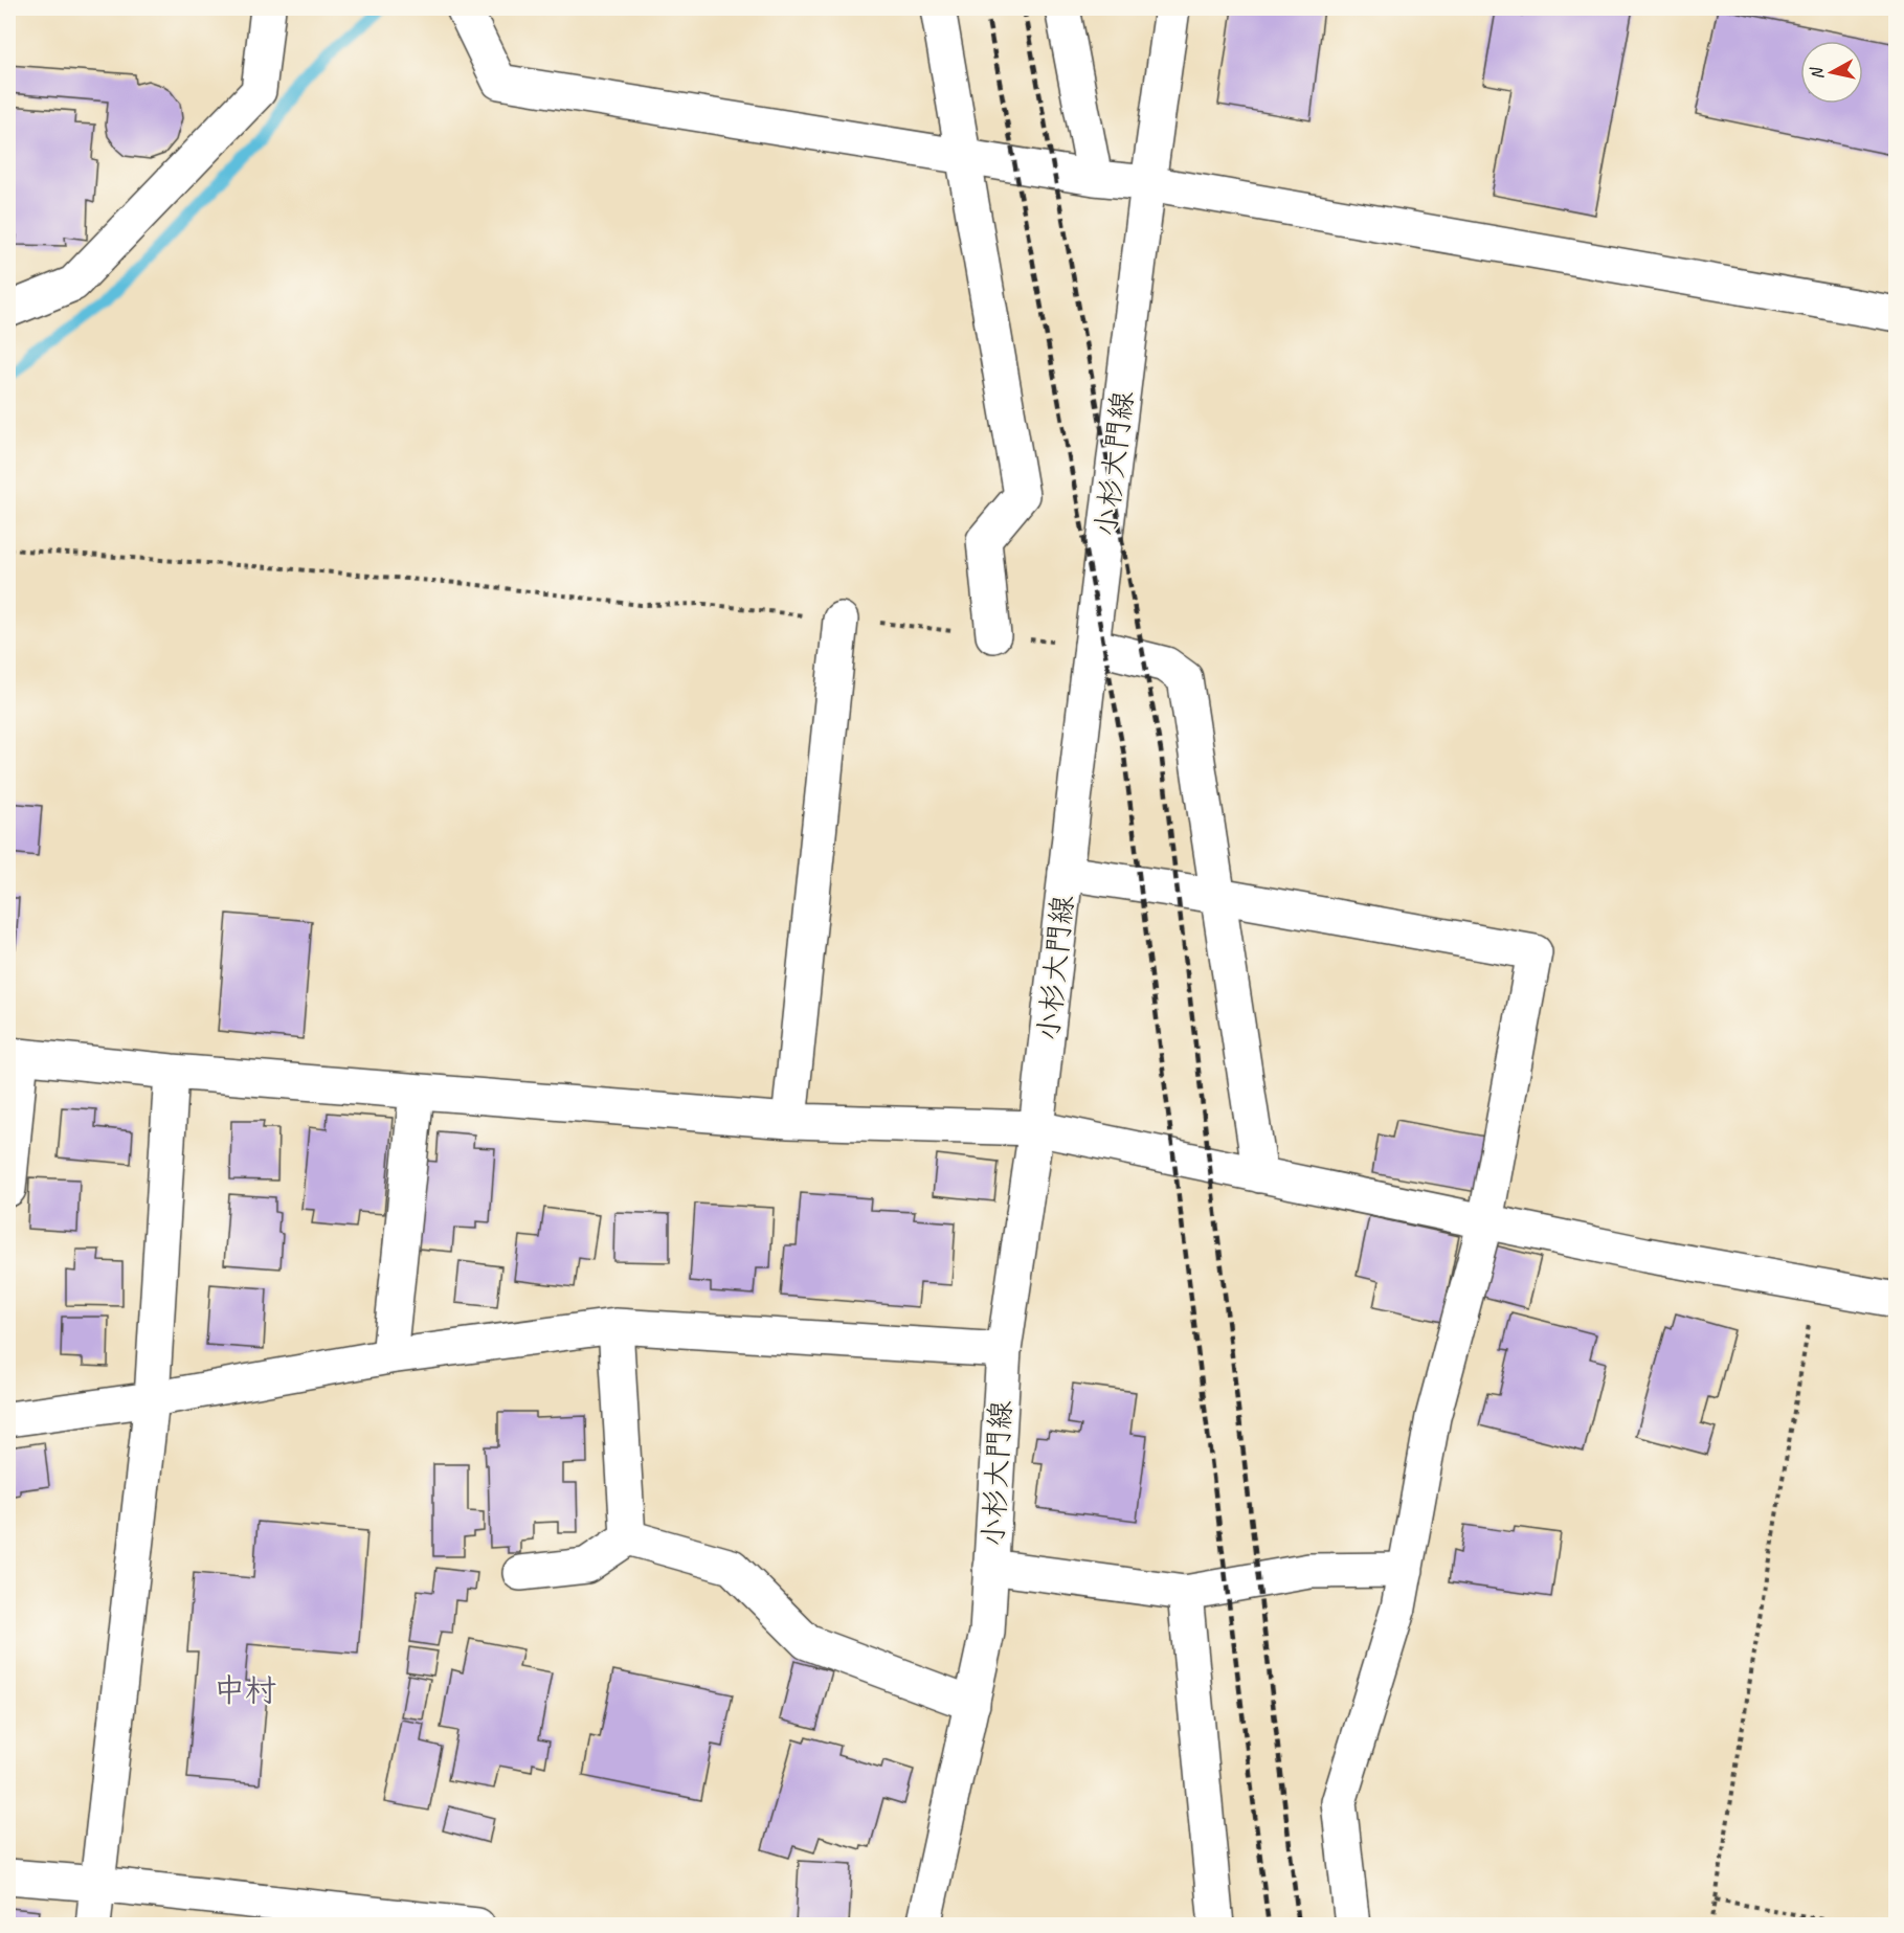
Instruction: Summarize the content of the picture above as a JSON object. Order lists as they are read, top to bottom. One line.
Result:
{"streets":{"street":["小杉大門線"]},"districts":["中村"],"north":"left"}
